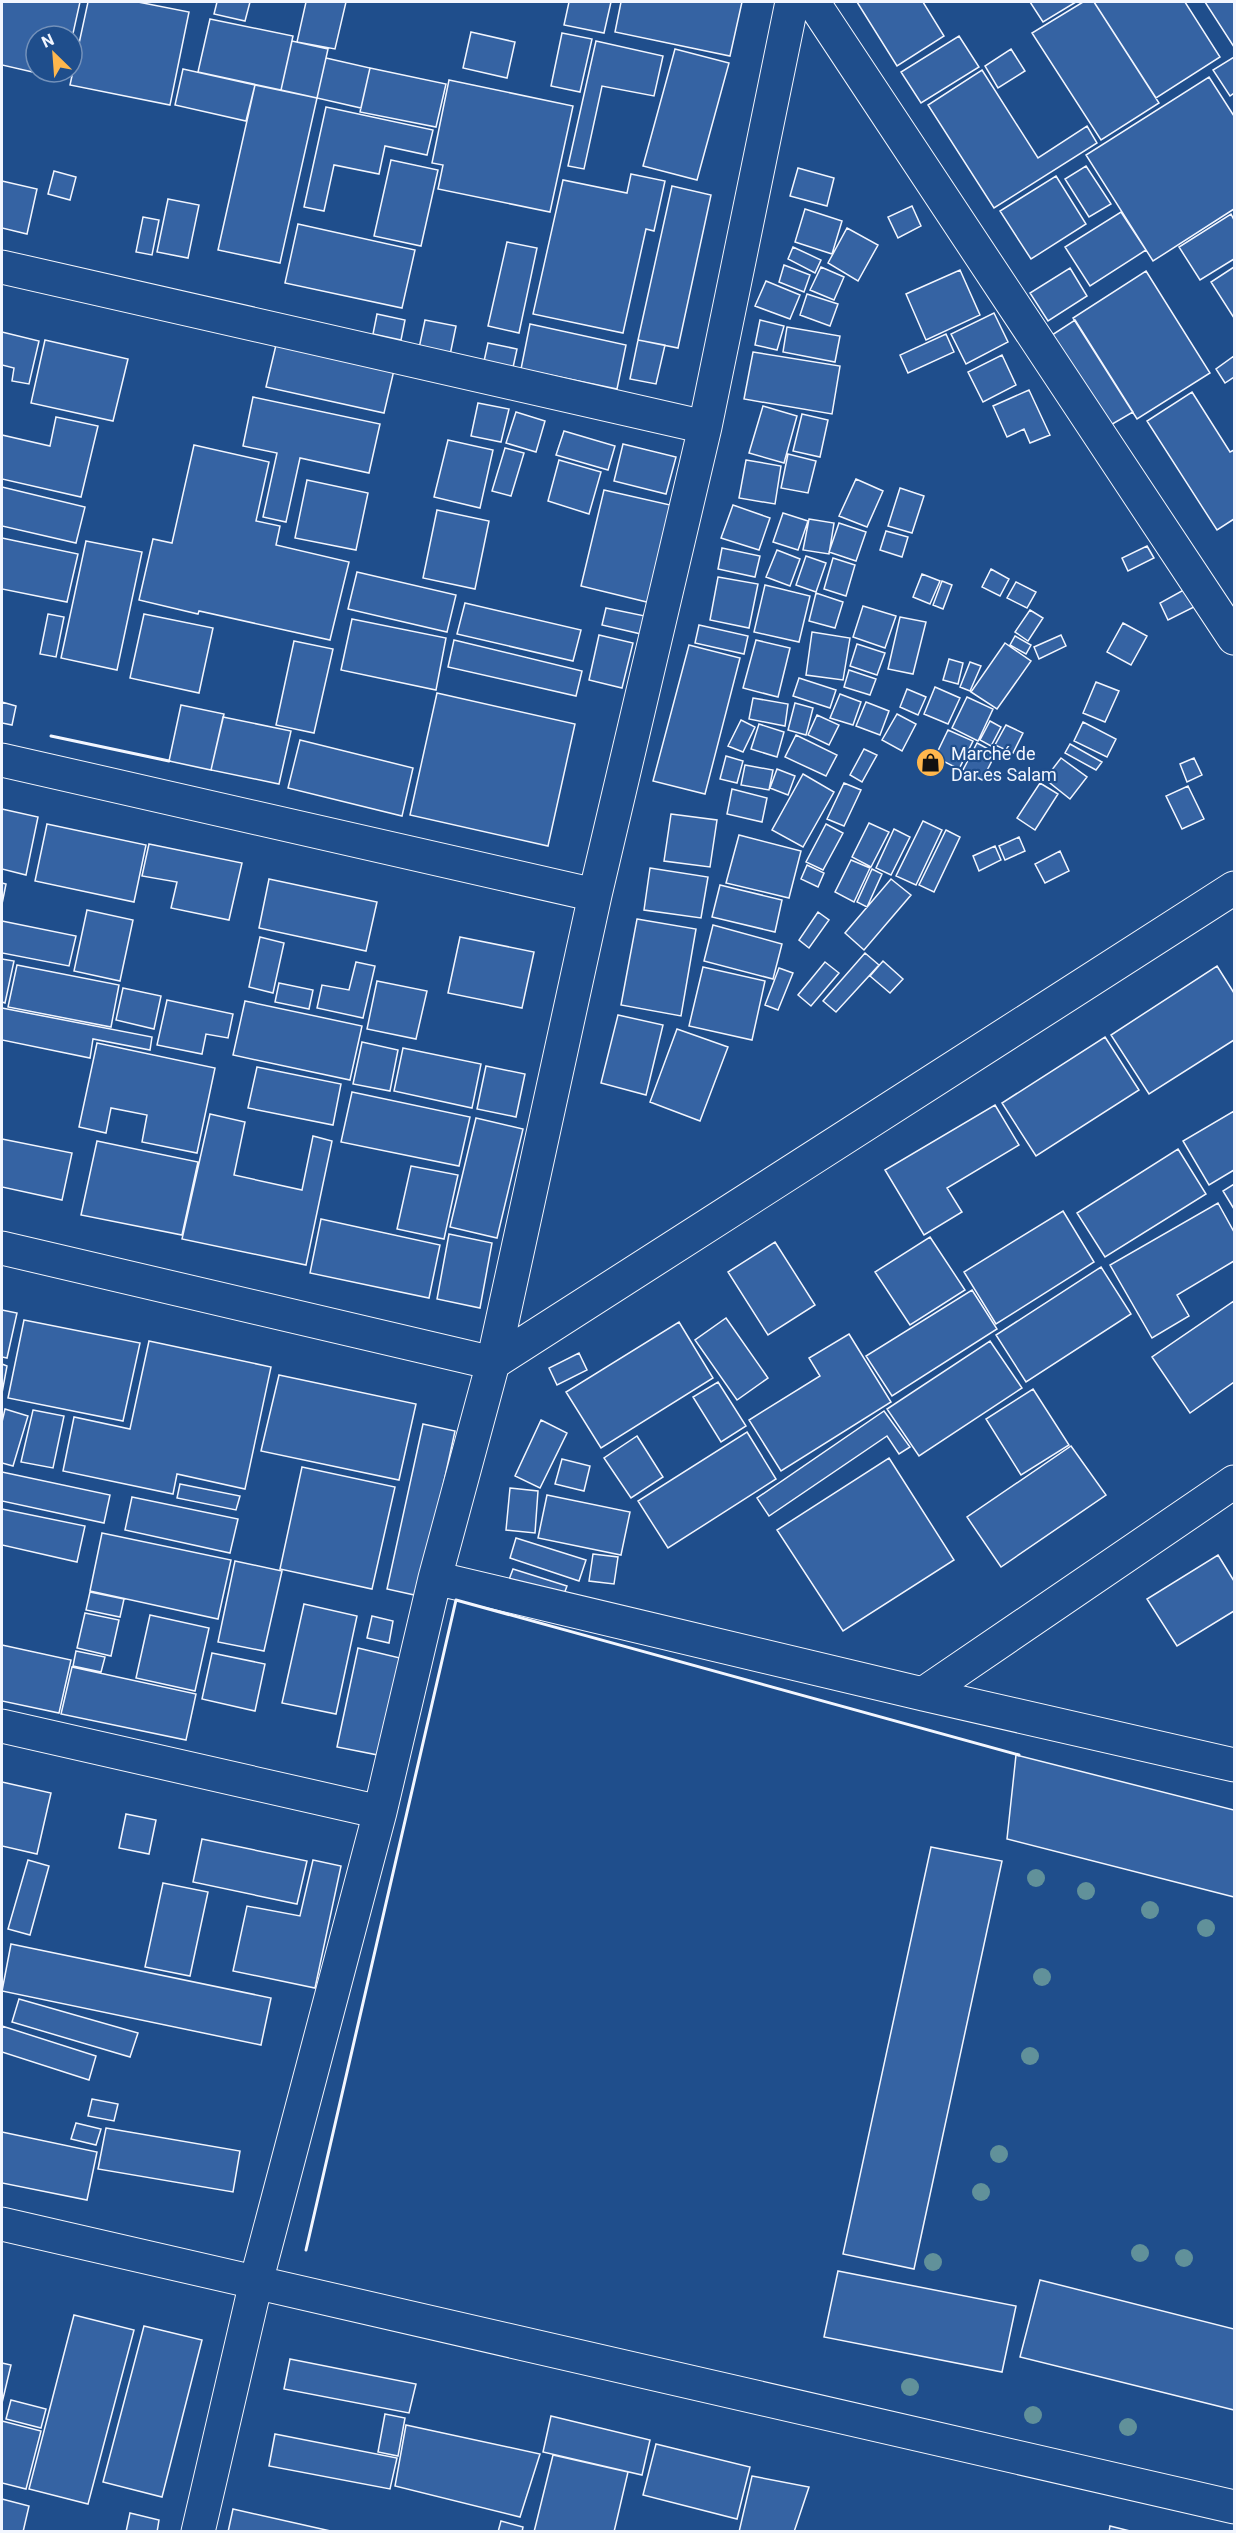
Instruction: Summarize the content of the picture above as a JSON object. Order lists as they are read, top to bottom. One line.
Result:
{"places":{"shop":["Marché de Dar es Salam"]},"north":"top left"}
